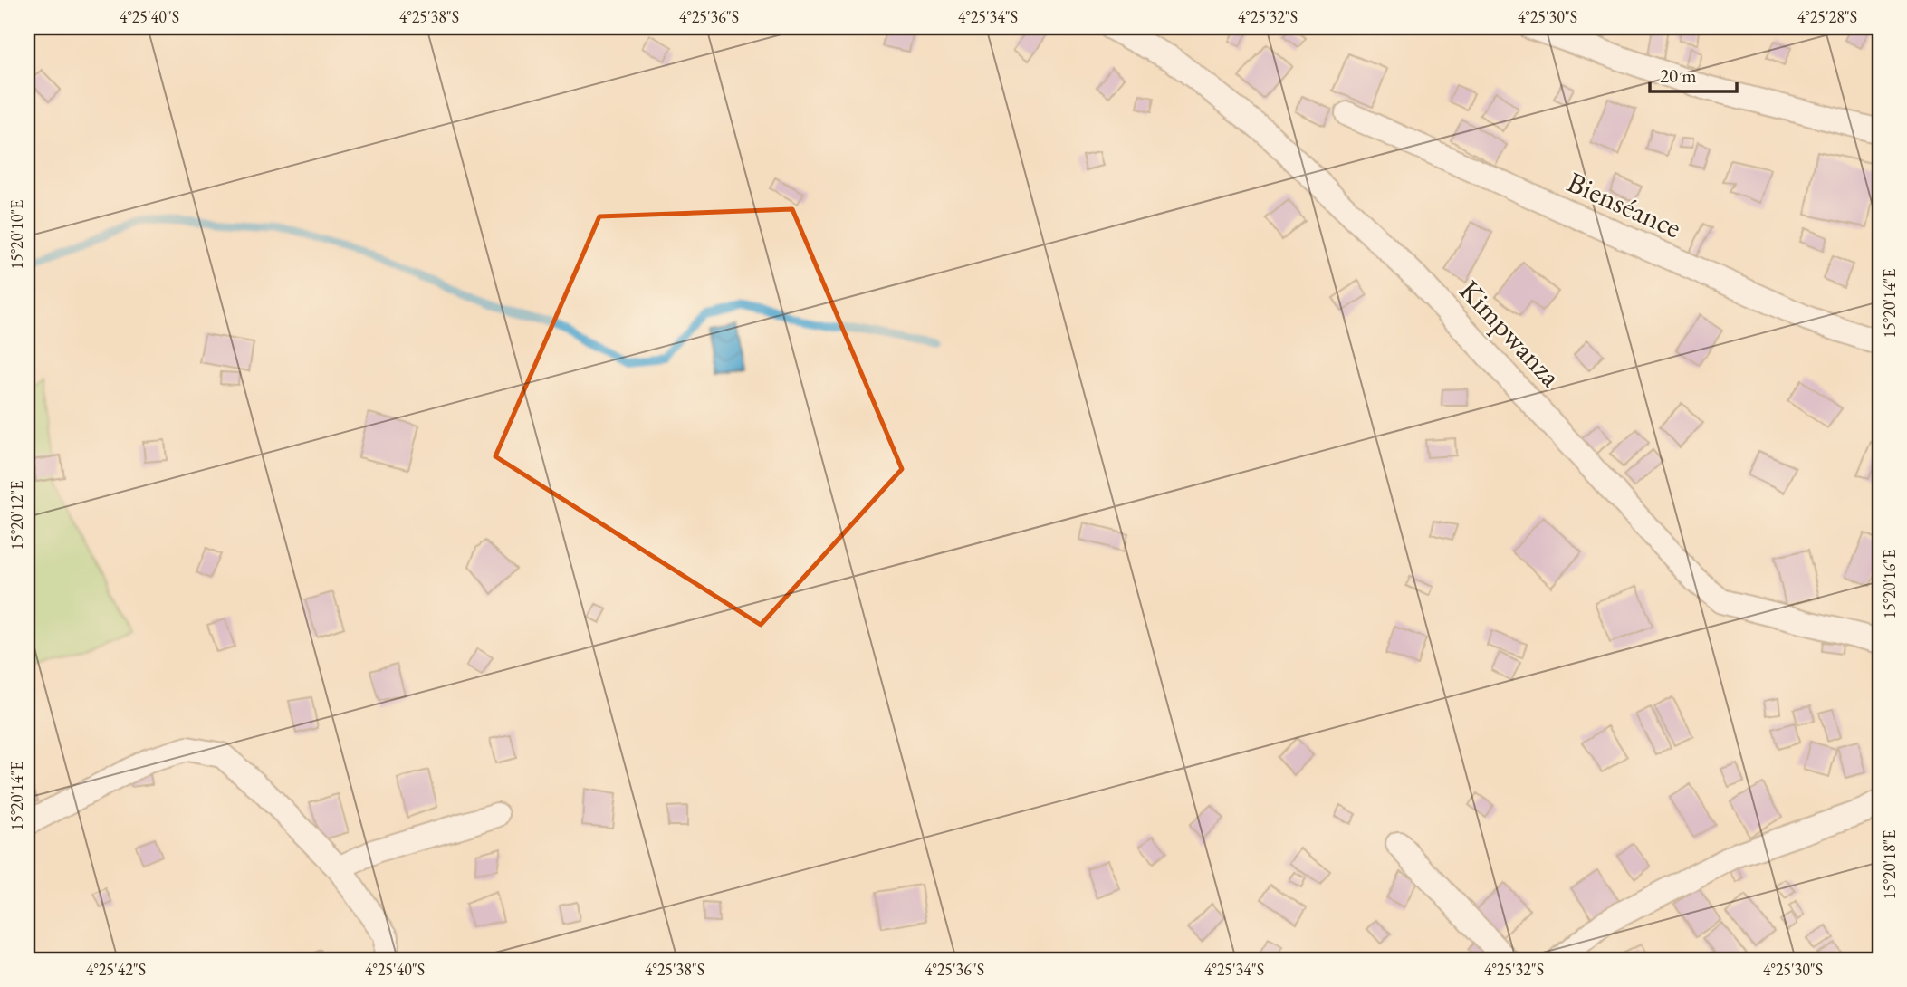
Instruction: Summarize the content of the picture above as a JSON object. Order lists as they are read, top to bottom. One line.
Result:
{"streets":{"street":["Bienséance","Kimpwanza"]},"scale_bar":"20 m","coordinates":["4°25'40\"S","4°25'38\"S","4°25'36\"S","4°25'34\"S","4°25'32\"S","4°25'30\"S","4°25'28\"S","15°20'10\"E","15°20'14\"E","15°20'12\"E","15°20'16\"E","15°20'18\"E","4°25'42\"S"]}
